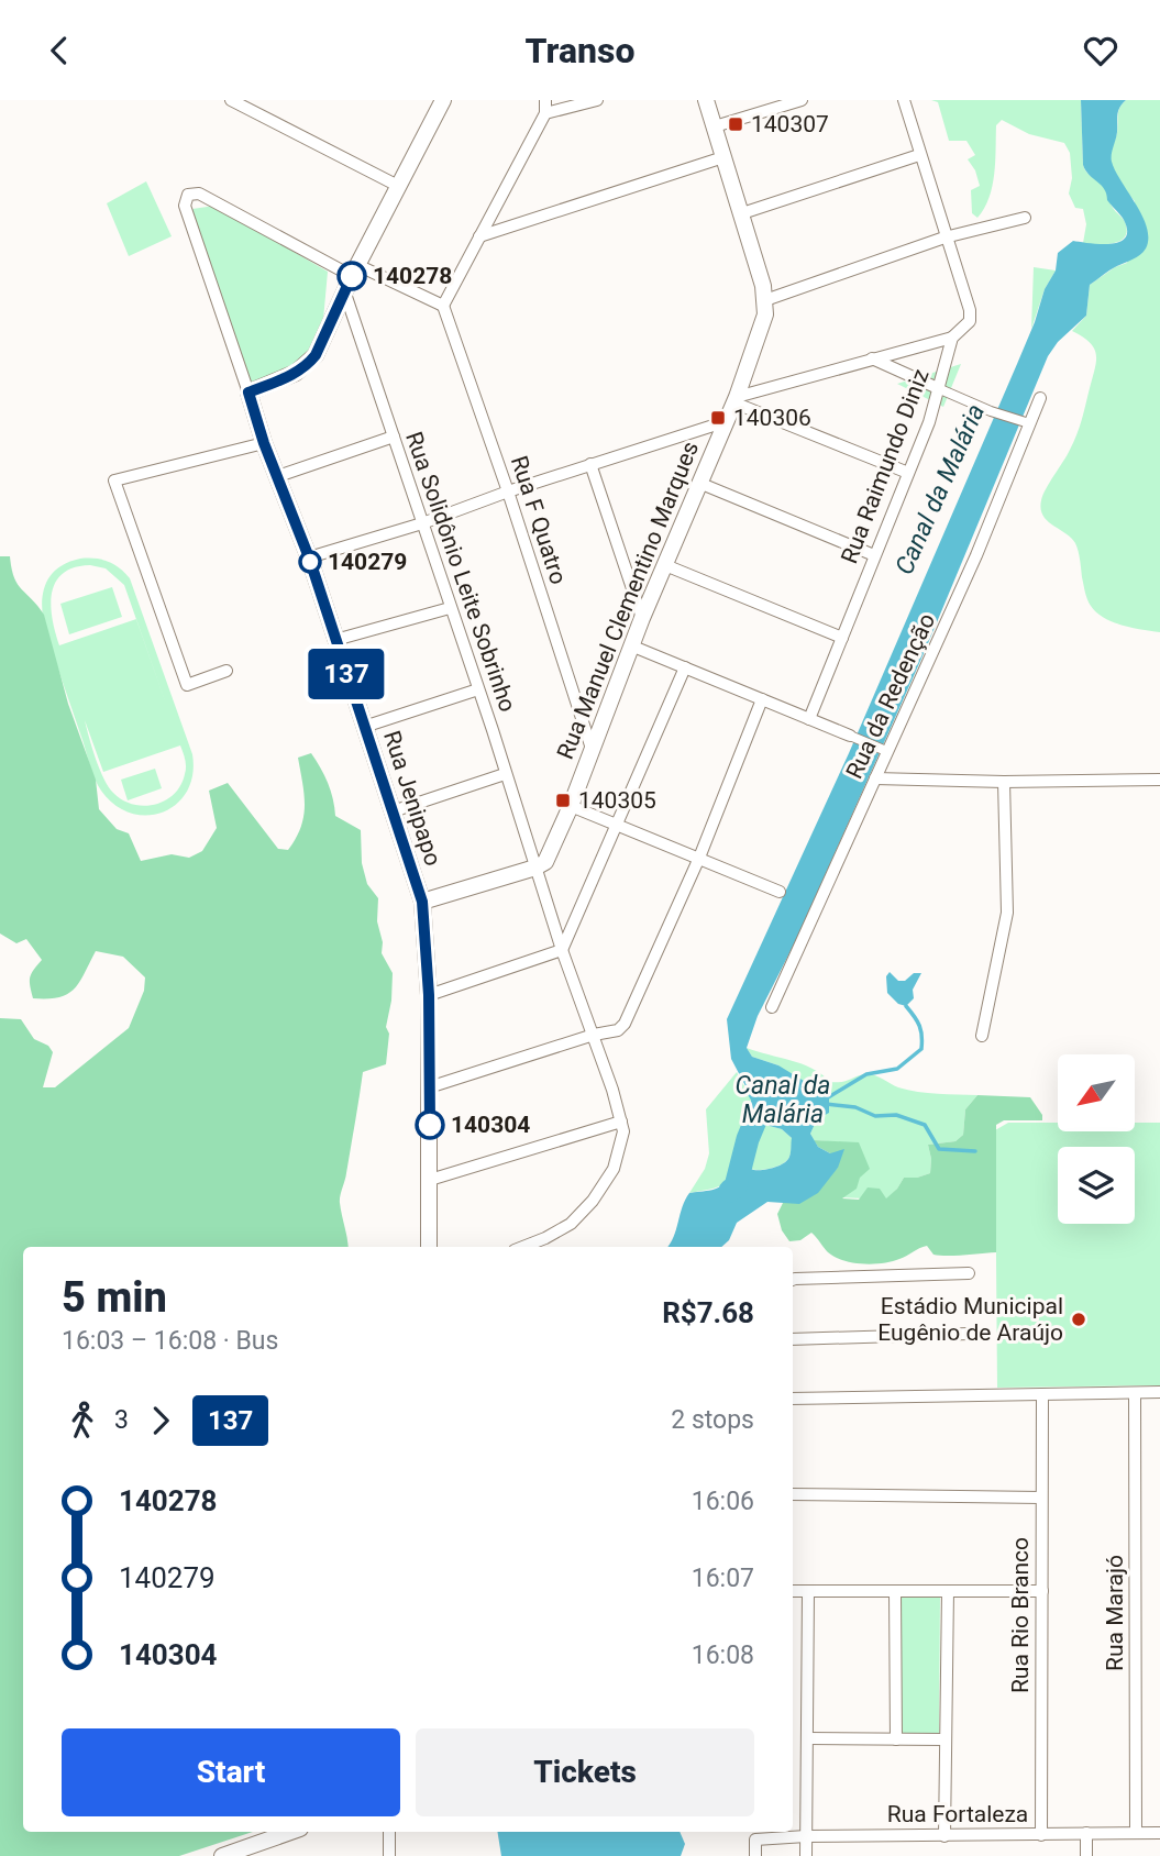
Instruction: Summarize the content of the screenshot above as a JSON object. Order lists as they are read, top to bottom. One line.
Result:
{"streets":{"street":["Rua Raimundo Diniz","Rua F Quatro","Rua Solidônio Leite Sobrinho","Rua Manuel Clementino Marques","Rua da Redenção","Rua Jenipapo","Rua Marajó","Rua Rio Branco","Rua Fortaleza"]},"crossings":[["Rua F Quatro","Rua Manuel Clementino Marques"],["Rua Solidônio Leite Sobrinho","Rua Manuel Clementino Marques"],["Rua Solidônio Leite Sobrinho","Rua Jenipapo"],["Rua Marajó","Rua Fortaleza"],["Rua Rio Branco","Rua Fortaleza"]],"water":["Canal da Malária"],"places":{"transit":["140307","140306","140305"],"other":["140278","140279","140304","Estádio Municipal Eugênio de Araújo"]},"lines":["bus line 137"],"north":"bottom left","page":{"header":"Transo","on_map":"137","heading":["5 min","16:03 – 16:08 · Bus","R$7.68"],"legs":["3","137","2 stops"],"list":[{"name":"140278","value":"16:06"},{"name":"140279","value":"16:07"},{"name":"140304","value":"16:08"}],"buttons":["Start","Tickets"]}}
